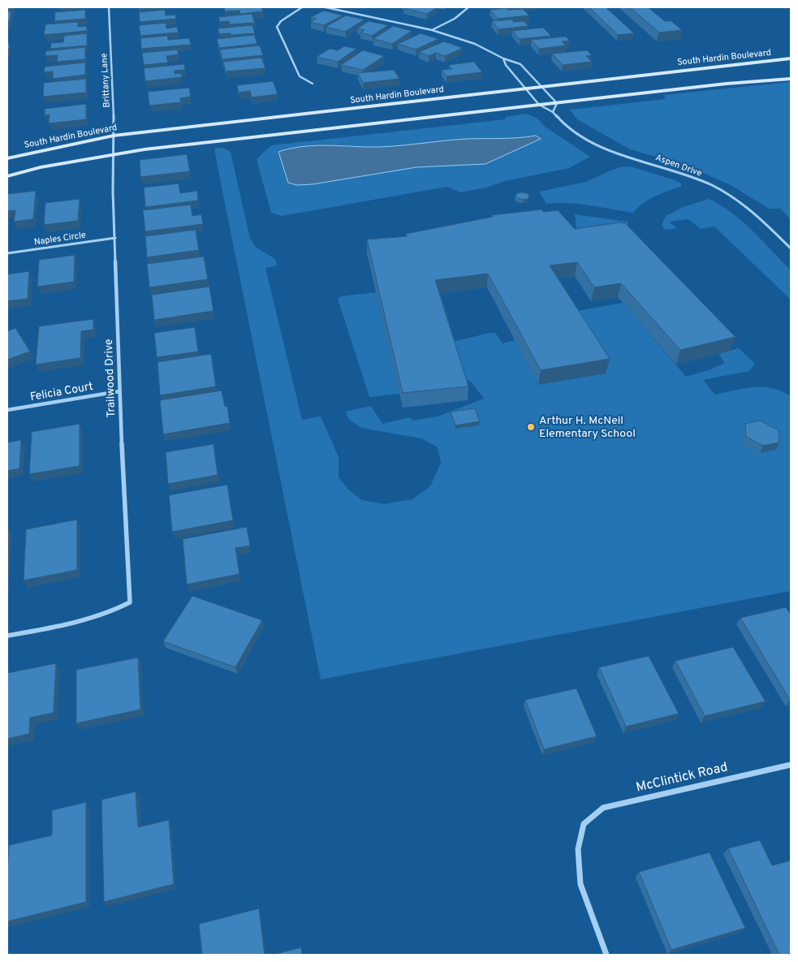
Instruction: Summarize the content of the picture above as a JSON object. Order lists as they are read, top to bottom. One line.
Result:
{"streets":{"main road":["South Hardin Boulevard"],"street":["Brittany Lane","Aspen Drive","Naples Circle","Trailwood Drive","Felicia Court","McClintick Road"]},"crossings":[["South Hardin Boulevard","Brittany Lane"],["South Hardin Boulevard","Aspen Drive"],["Brittany Lane","Trailwood Drive"],["Naples Circle","Trailwood Drive"],["Trailwood Drive","Felicia Court"]],"places":["Arthur H. McNeil Elementary School"]}
